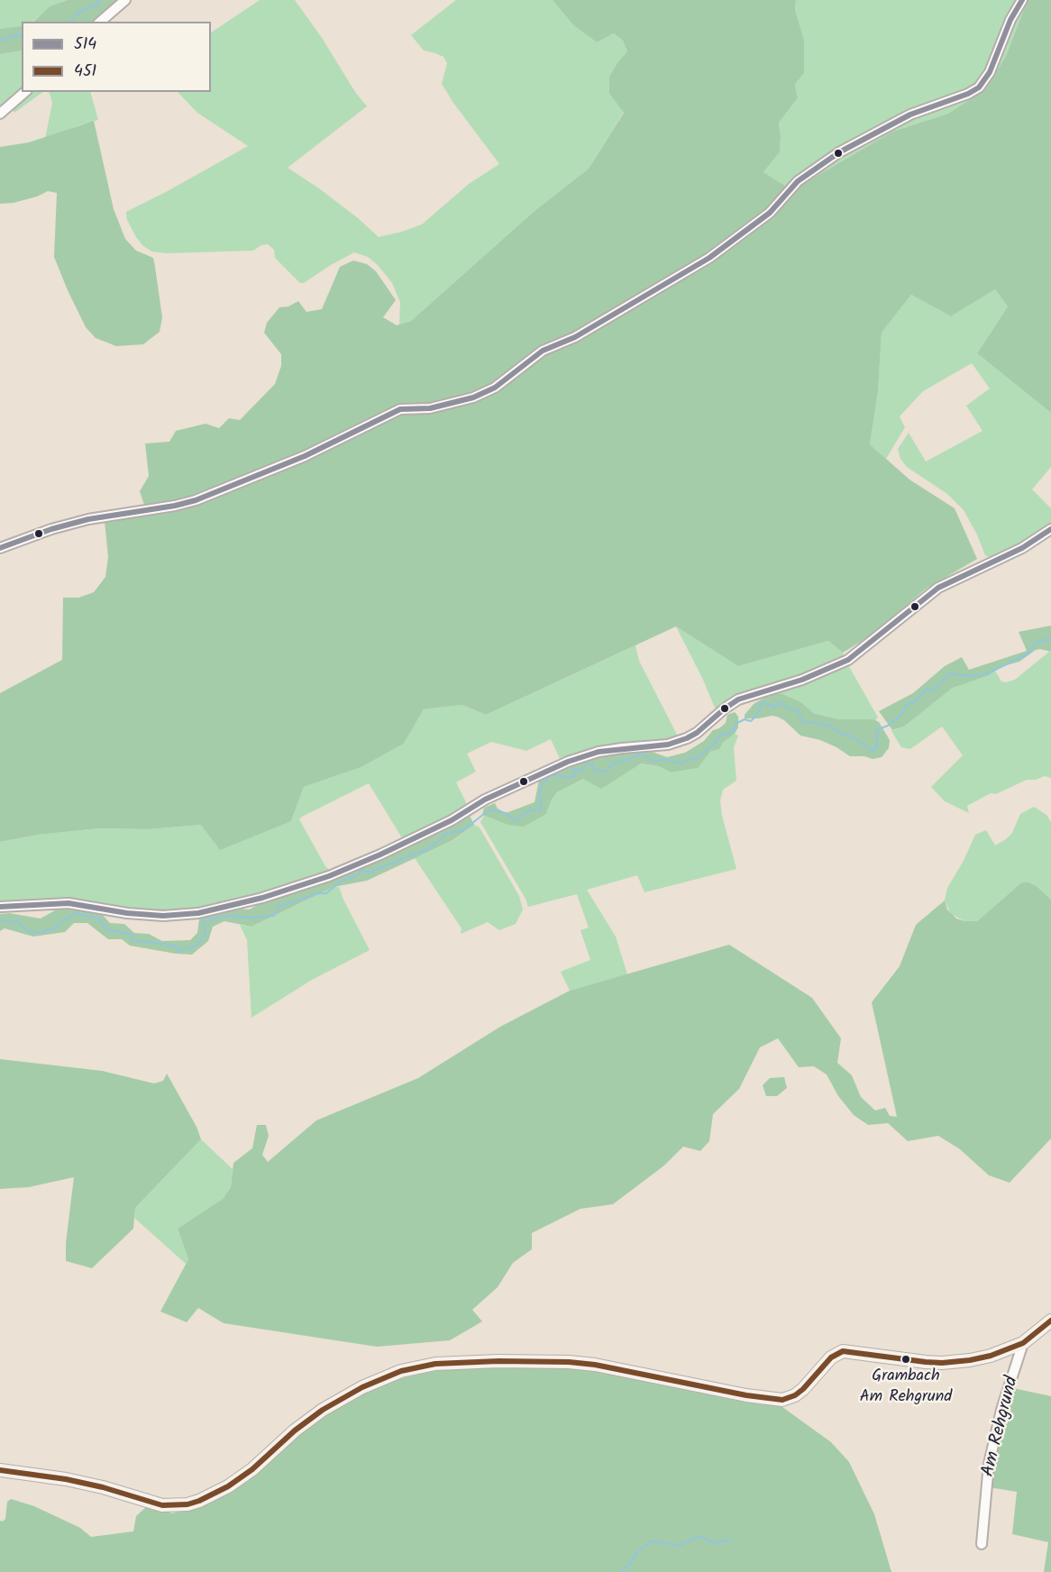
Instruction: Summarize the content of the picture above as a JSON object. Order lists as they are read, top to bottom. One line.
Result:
{"streets":{"street":["Am Rehgrund"]},"places":["Grambach Am Rehgrund"],"lines":["transit line 514","transit line 451"],"legend":["514","451"]}
